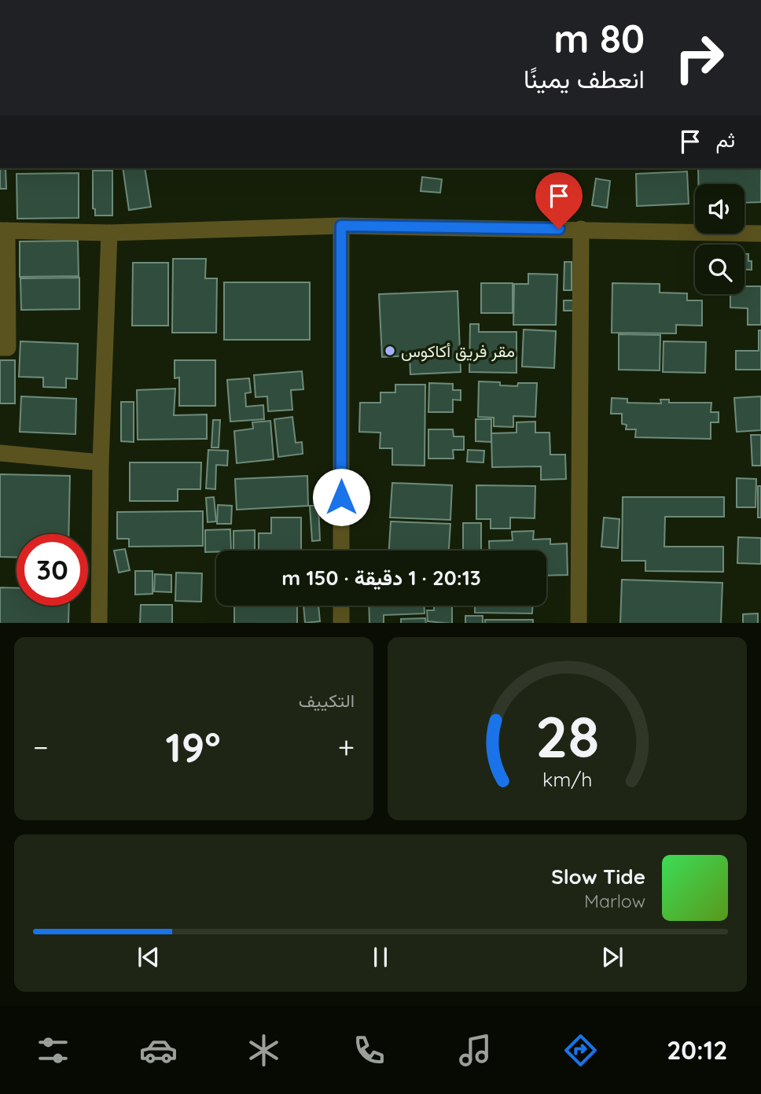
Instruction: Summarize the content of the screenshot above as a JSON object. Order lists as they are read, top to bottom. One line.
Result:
{"places":["مقر فريق أكاكوس"],"page":{"turn":["80 m","انعطف يمينًا"],"then":"ثم","limit":"30","trip":"20:13 · 1 دقيقة · 150 m","tile":"التكييف","heat":["−","19°","+"],"song":["Slow Tide","Marlow"],"tabs":"20:12","gauge":["28","km/h"]}}
